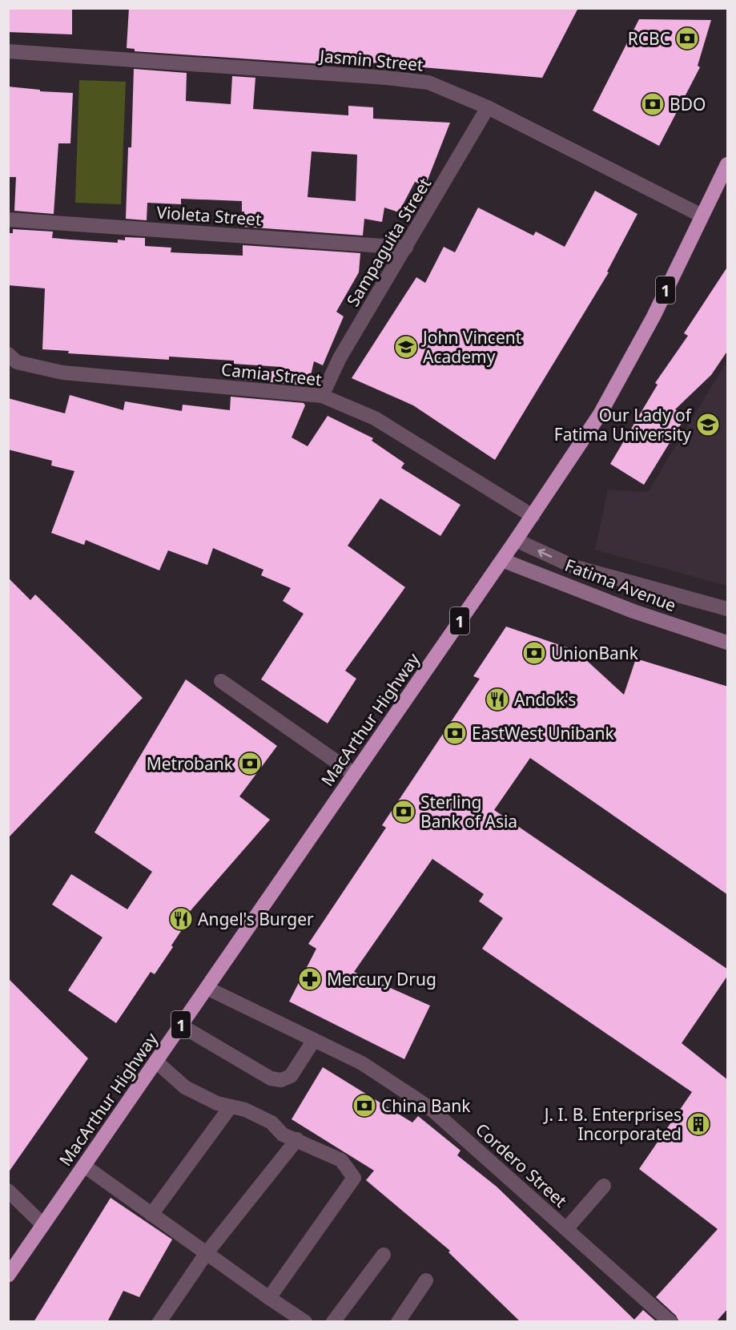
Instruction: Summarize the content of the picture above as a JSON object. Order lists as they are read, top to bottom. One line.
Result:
{"streets":{"highway":["1","MacArthur Highway"],"street":["Jasmin Street","Violeta Street","Sampaguita Street","Camia Street","Fatima Avenue","Cordero Street"]},"crossings":[["Jasmin Street","Sampaguita Street"],["Jasmin Street","MacArthur Highway"],["Violeta Street","Sampaguita Street"],["Sampaguita Street","Camia Street"],["Camia Street","MacArthur Highway"],["Fatima Avenue","MacArthur Highway"],["MacArthur Highway","Cordero Street"]],"places":{"bank":["RCBC","BDO","UnionBank","EastWest Unibank","Metrobank","Sterling Bank of Asia","China Bank"],"school or university":["John Vincent Academy","Our Lady of Fatima University"],"restaurant":["Andok's","Angel's Burger"],"pharmacy":["Mercury Drug"],"building":["J. I. B. Enterprises Incorporated"]}}
